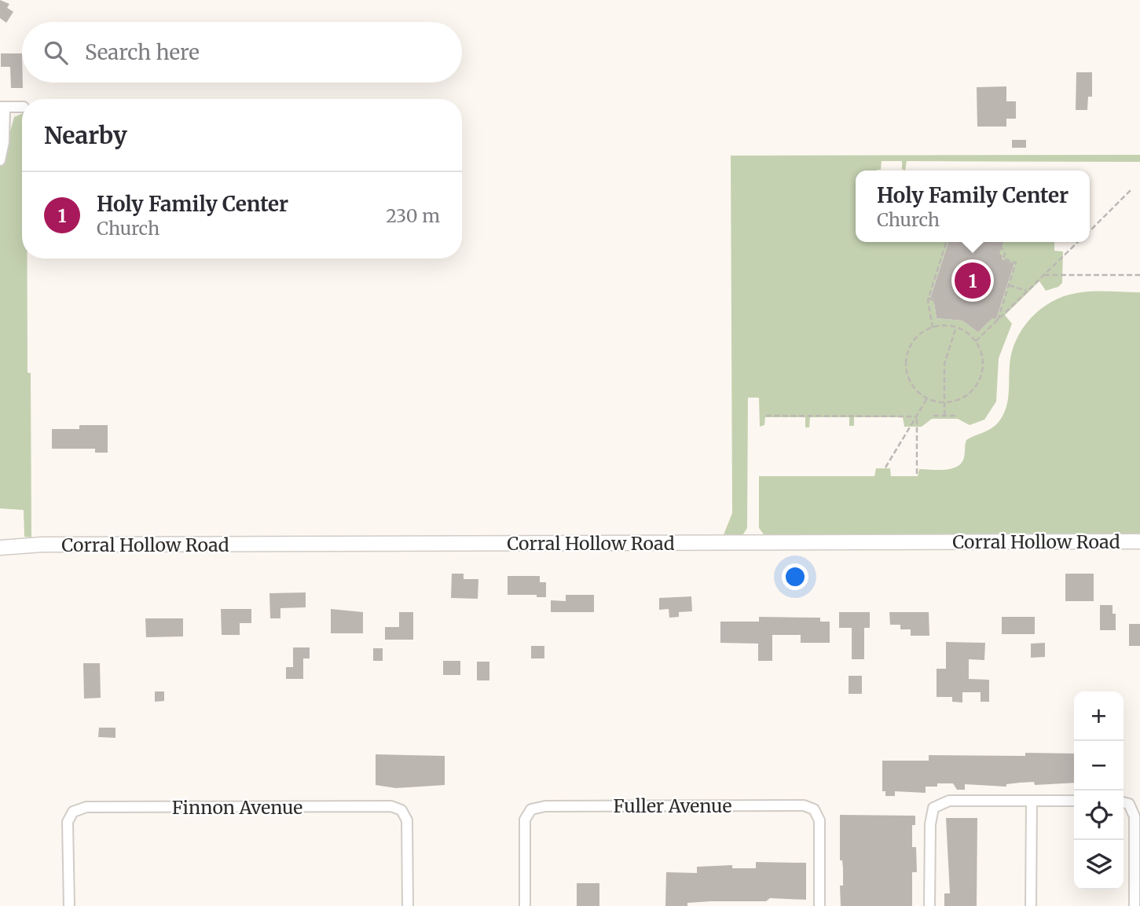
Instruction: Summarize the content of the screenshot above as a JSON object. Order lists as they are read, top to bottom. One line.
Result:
{"streets":{"main road":["Corral Hollow Road"],"street":["Fuller Avenue","Finnon Avenue"]},"page":{"search":"Search here","heading":"Nearby","popup":["Holy Family Center","Church"],"list":[{"mark":"1","name":"Holy Family Center","note":"Church","value":"230 m"}],"pins":"1","map_buttons":["+","−"]}}
